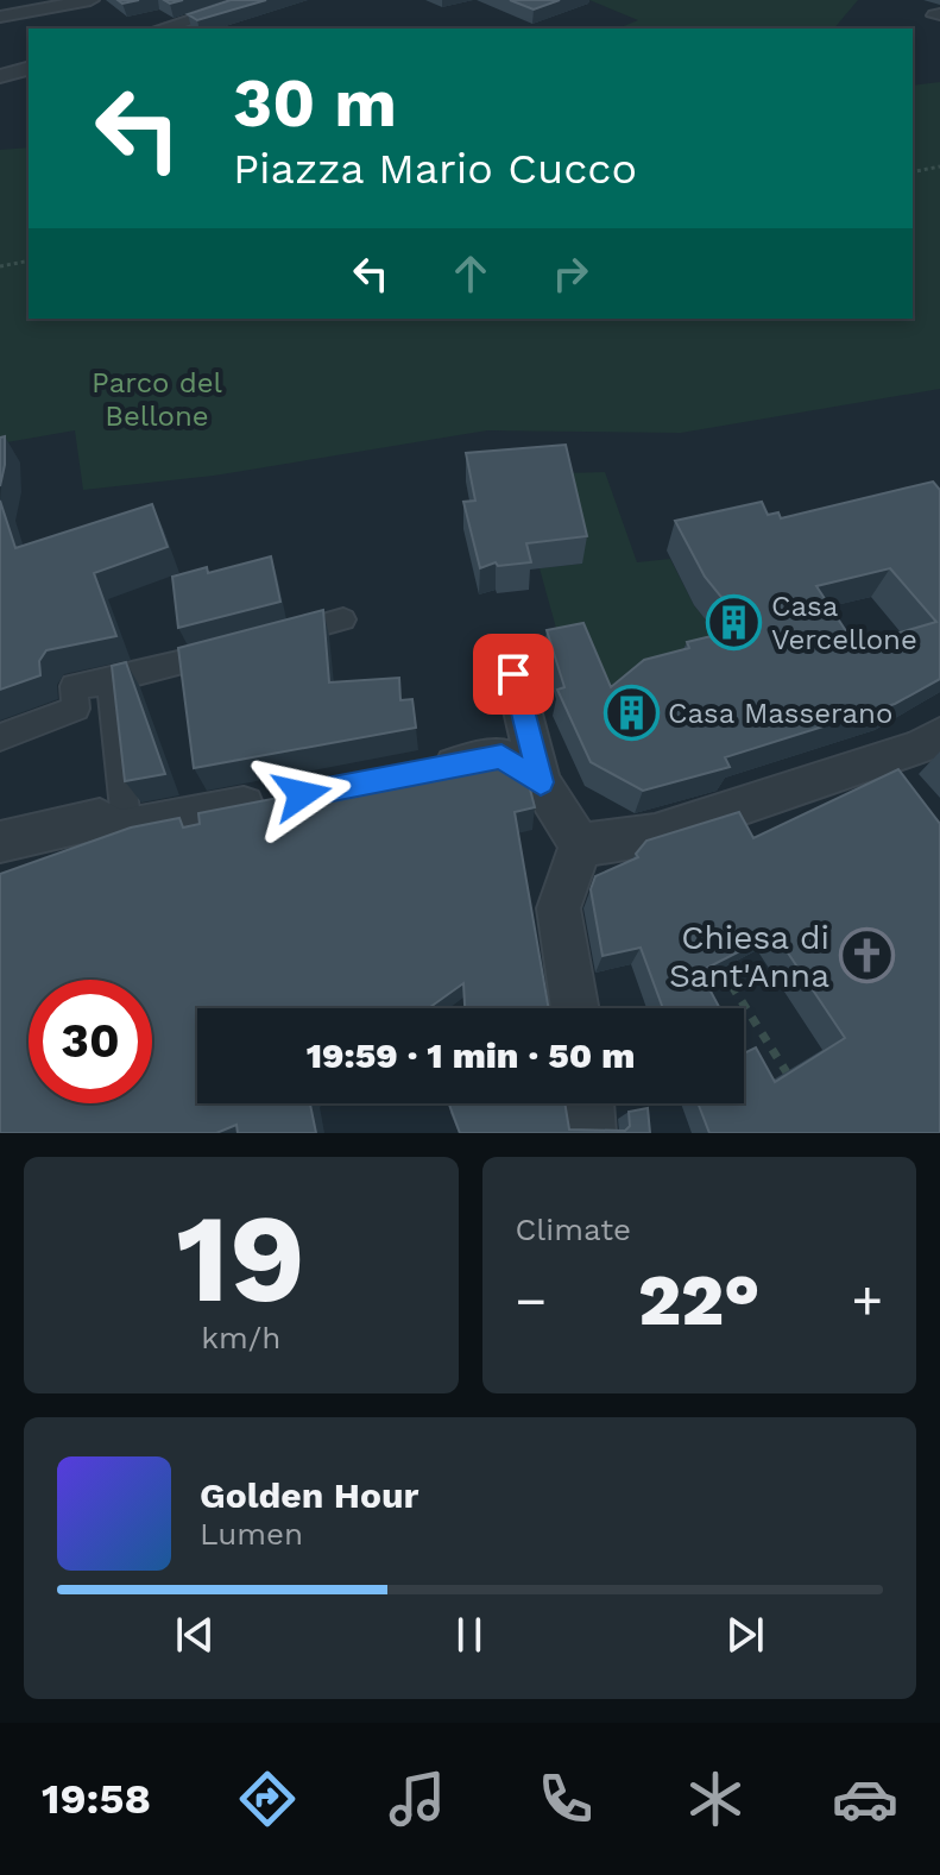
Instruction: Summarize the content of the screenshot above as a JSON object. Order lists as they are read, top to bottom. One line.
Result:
{"parks":["Parco del Bellone"],"places":{"building":["Casa Vercellone","Casa Masserano"],"church":["Chiesa di Sant'Anna"]},"page":{"turn":["30 m","Piazza Mario Cucco"],"limit":"30","trip":"19:59 · 1 min · 50 m","tile":[["19","km/h"],"Climate"],"heat":["−","22°","+"],"song":["Golden Hour","Lumen"],"tabs":"19:58"}}
